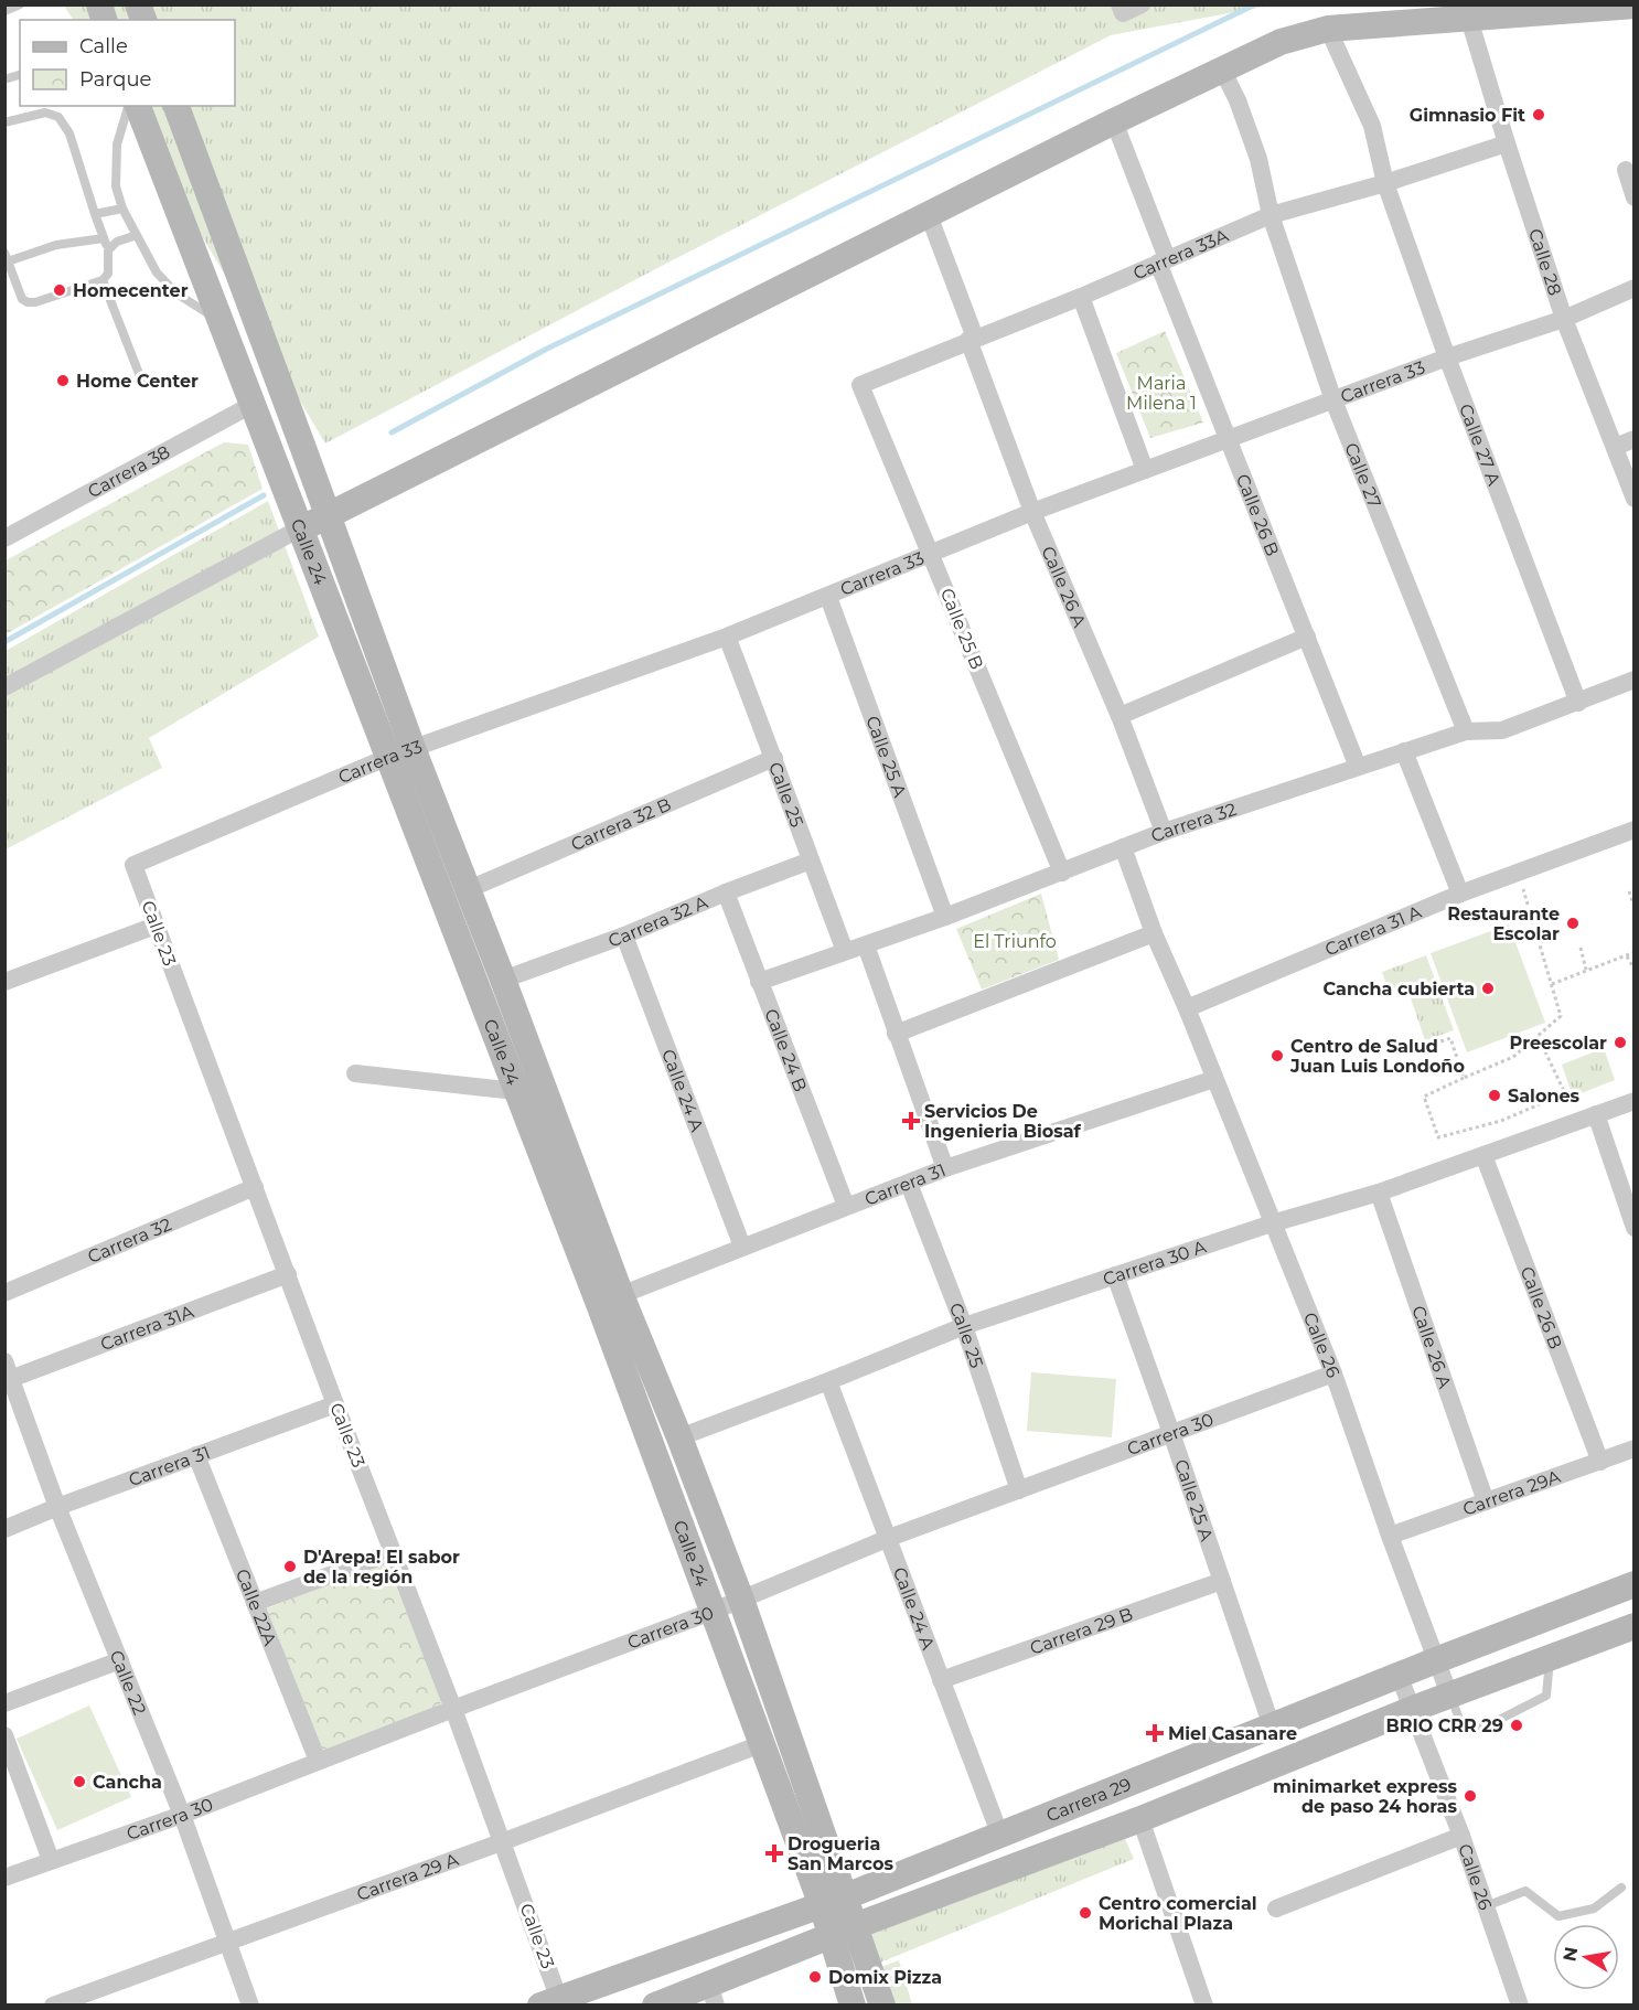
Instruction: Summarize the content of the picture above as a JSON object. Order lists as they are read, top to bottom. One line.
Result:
{"streets":{"street":["Carrera 33A","Calle 28","Carrera 33","Calle 27 A","Carrera 38","Calle 27","Calle 26 B","Calle 24","Calle 26 A","Calle 25 B","Calle 25 A","Calle 25","Carrera 32","Carrera 32 B","Carrera 32 A","Carrera 31 A","Calle 23","Calle 24 B","Calle 24 A","Carrera 31","Carrera 30 A","Carrera 31A","Calle 26","Carrera 30","Carrera 29A","Calle 22A","Carrera 29 B","Calle 22","Carrera 29","Carrera 29 A"]},"crossings":[["Carrera 33A","Calle 28"],["Carrera 33A","Calle 27 A"],["Carrera 33A","Calle 27"],["Carrera 33A","Calle 26 B"],["Carrera 33A","Calle 26 A"],["Carrera 33A","Calle 25 B"],["Calle 28","Carrera 33"],["Carrera 33","Calle 27 A"],["Carrera 33","Calle 27"],["Carrera 33","Calle 26 B"],["Carrera 33","Calle 24"],["Carrera 33","Calle 26 A"],["Carrera 33","Calle 25 B"],["Carrera 33","Calle 25 A"],["Carrera 33","Calle 25"],["Carrera 33","Calle 23"],["Calle 27 A","Carrera 32"],["Carrera 38","Calle 24"],["Calle 27","Carrera 32"],["Calle 26 B","Carrera 32"],["Calle 26 B","Carrera 30 A"],["Calle 26 B","Carrera 29A"],["Calle 24","Carrera 32 B"],["Calle 24","Carrera 32 A"],["Calle 24","Carrera 31"],["Calle 24","Carrera 30 A"],["Calle 24","Carrera 30"],["Calle 24","Carrera 29"],["Calle 24","Carrera 29 A"],["Calle 26 A","Carrera 32"],["Calle 26 A","Carrera 30 A"],["Calle 26 A","Carrera 29A"],["Calle 25 B","Carrera 32"],["Calle 25 A","Carrera 32"],["Calle 25 A","Carrera 30 A"],["Calle 25 A","Carrera 30"],["Calle 25 A","Carrera 29 B"],["Calle 25 A","Carrera 29"],["Calle 25","Carrera 32"],["Calle 25","Carrera 32 B"],["Calle 25","Carrera 32 A"],["Calle 25","Carrera 31"],["Calle 25","Carrera 30 A"],["Calle 25","Carrera 30"],["Carrera 32","Calle 23"],["Carrera 32","Calle 24 B"],["Carrera 32","Calle 26"],["Carrera 32 A","Calle 24 B"],["Carrera 32 A","Calle 24 A"],["Carrera 31 A","Calle 26"],["Calle 23","Carrera 31"],["Calle 23","Carrera 31A"],["Calle 23","Carrera 30"],["Calle 23","Carrera 29"],["Calle 23","Carrera 29 A"],["Calle 24 B","Carrera 31"],["Calle 24 A","Carrera 31"],["Calle 24 A","Carrera 30 A"],["Calle 24 A","Carrera 30"],["Calle 24 A","Carrera 29 B"],["Calle 24 A","Carrera 29"],["Carrera 31","Calle 26"],["Carrera 31","Calle 22A"],["Carrera 31","Calle 22"],["Carrera 30 A","Calle 26"],["Carrera 31A","Calle 22"],["Calle 26","Carrera 30"],["Calle 26","Carrera 29A"],["Calle 26","Carrera 29"],["Carrera 30","Calle 22A"],["Carrera 30","Calle 22"],["Calle 22","Carrera 29 A"]],"parks":["Maria Milena 1","El Triunfo"],"places":{"other":["Gimnasio Fit","Homecenter","Home Center","Restaurante Escolar","Cancha cubierta","Preescolar","Centro de Salud Juan Luis Londoño","Salones","D'Arepa! El sabor de la región","BRIO CRR 29","Cancha","minimarket express de paso 24 horas","Centro comercial Morichal Plaza","Domix Pizza"],"health":["Servicios De Ingenieria Biosaf","Miel Casanare","Drogueria San Marcos"]},"legend":["Calle","Parque"],"north":"left"}
